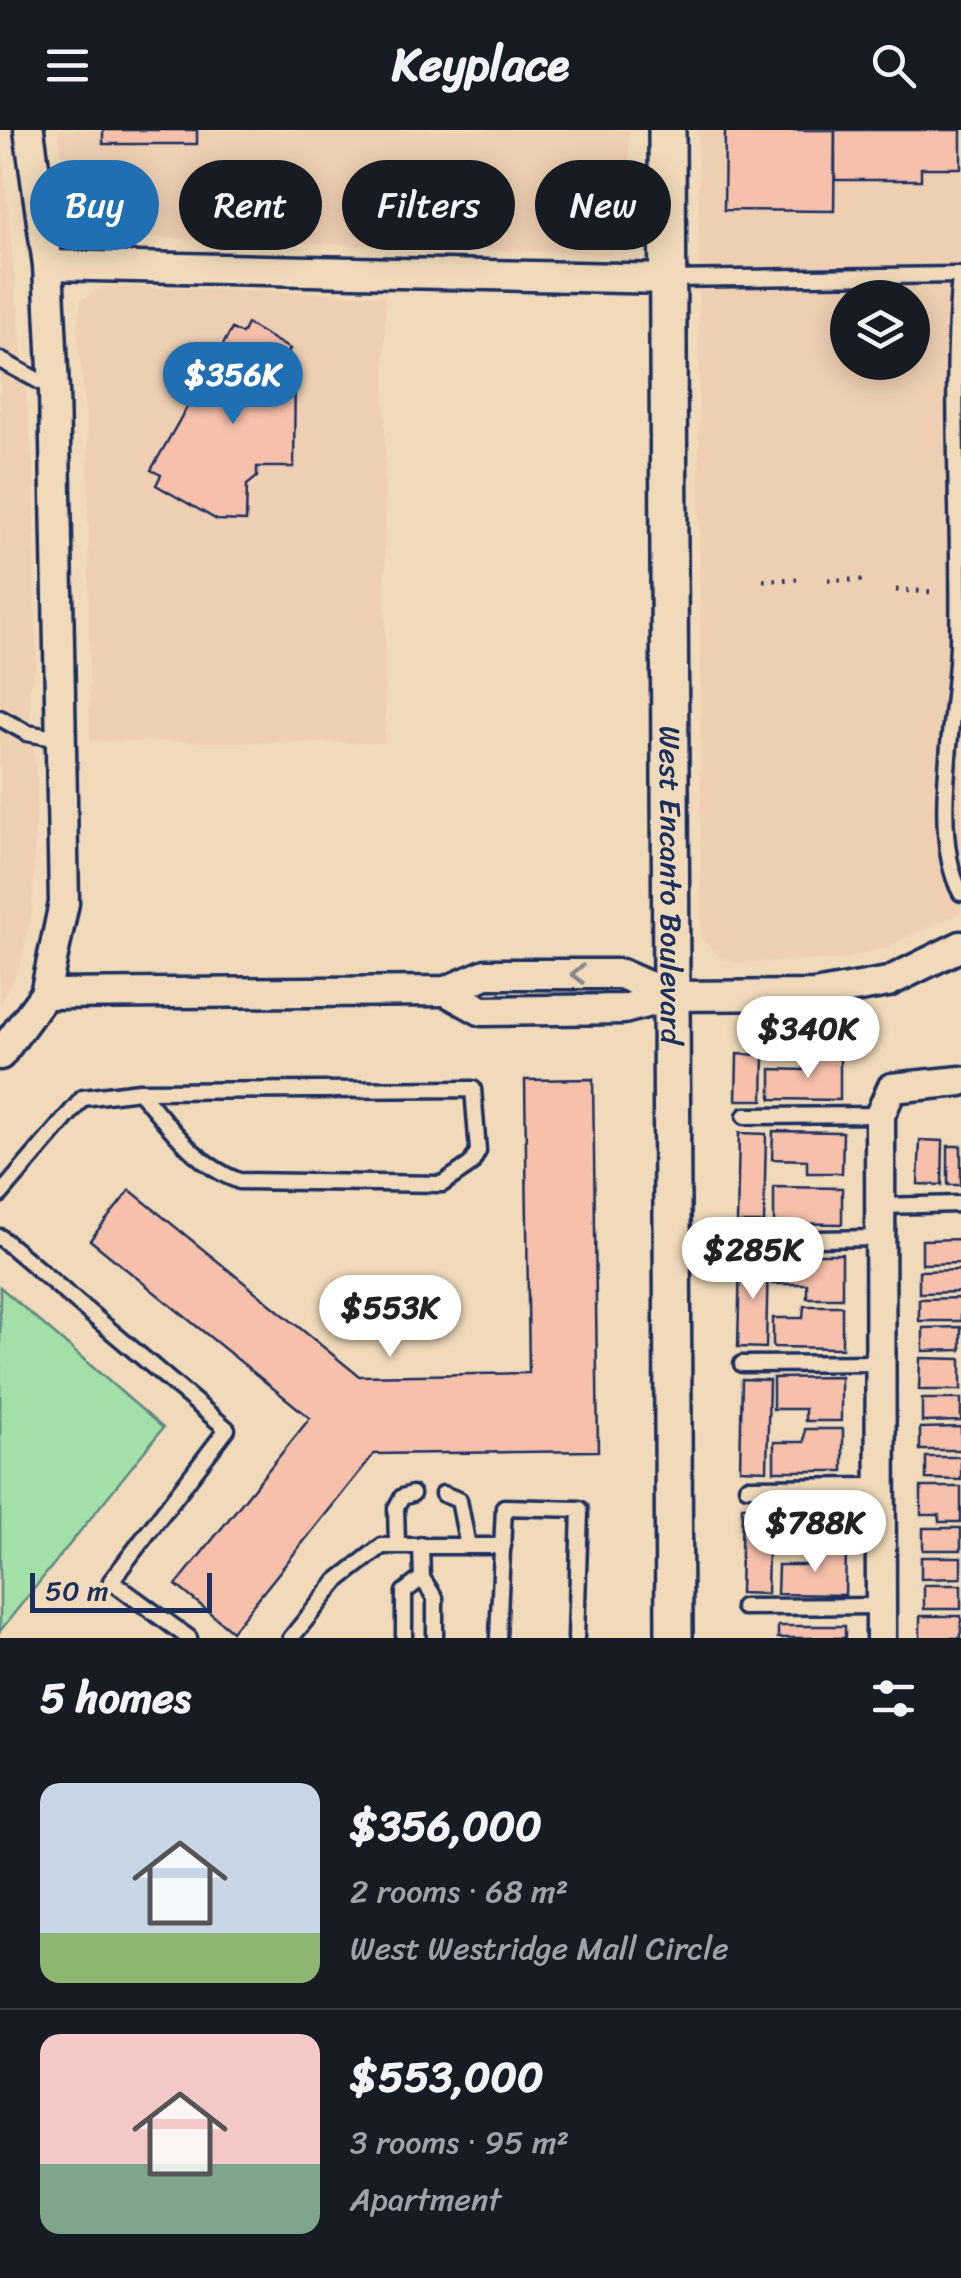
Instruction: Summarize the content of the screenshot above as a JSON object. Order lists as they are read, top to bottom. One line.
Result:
{"streets":{"street":["West Encanto Boulevard"]},"scale_bar":"50 m","page":{"header":"Keyplace","chip":["Buy","Rent","Filters","New"],"price":["$356K","$340K","$285K","$553K","$788K"],"scale":"50 m","heading":"5 homes","list":[{"name":"$356,000","note":"2 rooms · 68 m² · West Westridge Mall Circle"},{"name":"$553,000","note":"3 rooms · 95 m² · Apartment"}]}}
